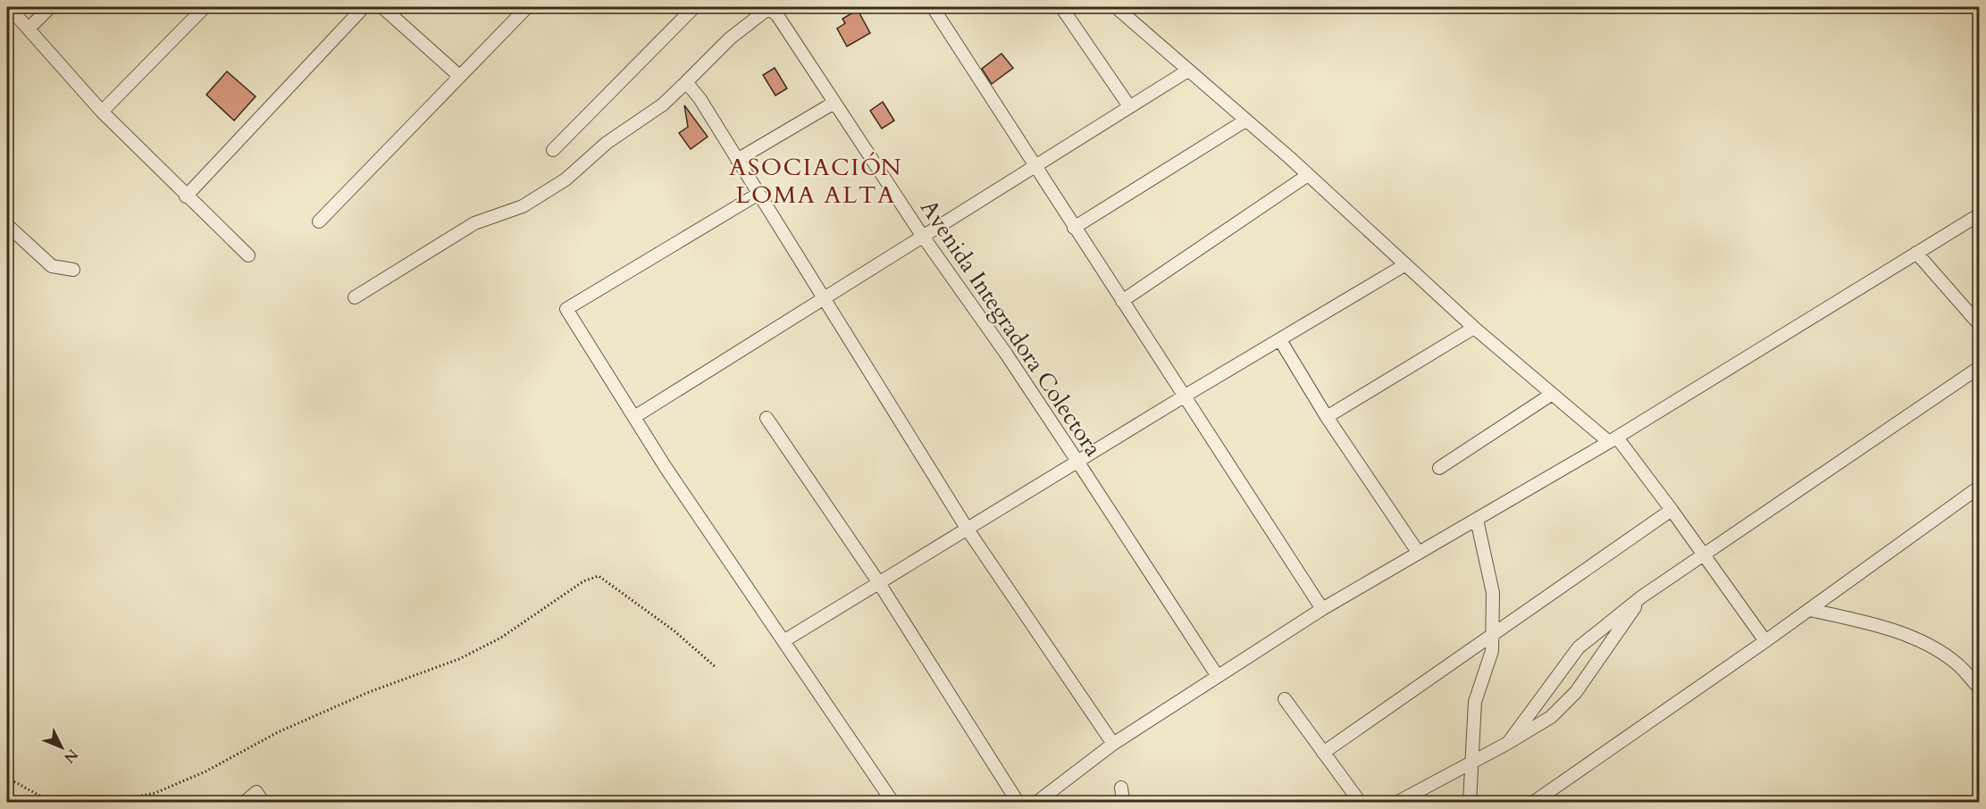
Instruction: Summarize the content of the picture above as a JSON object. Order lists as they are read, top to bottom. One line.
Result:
{"streets":{"street":["Avenida Integradora Colectora"]},"districts":["ASOCIACIÓN LOMA ALTA"],"north":"bottom right"}
